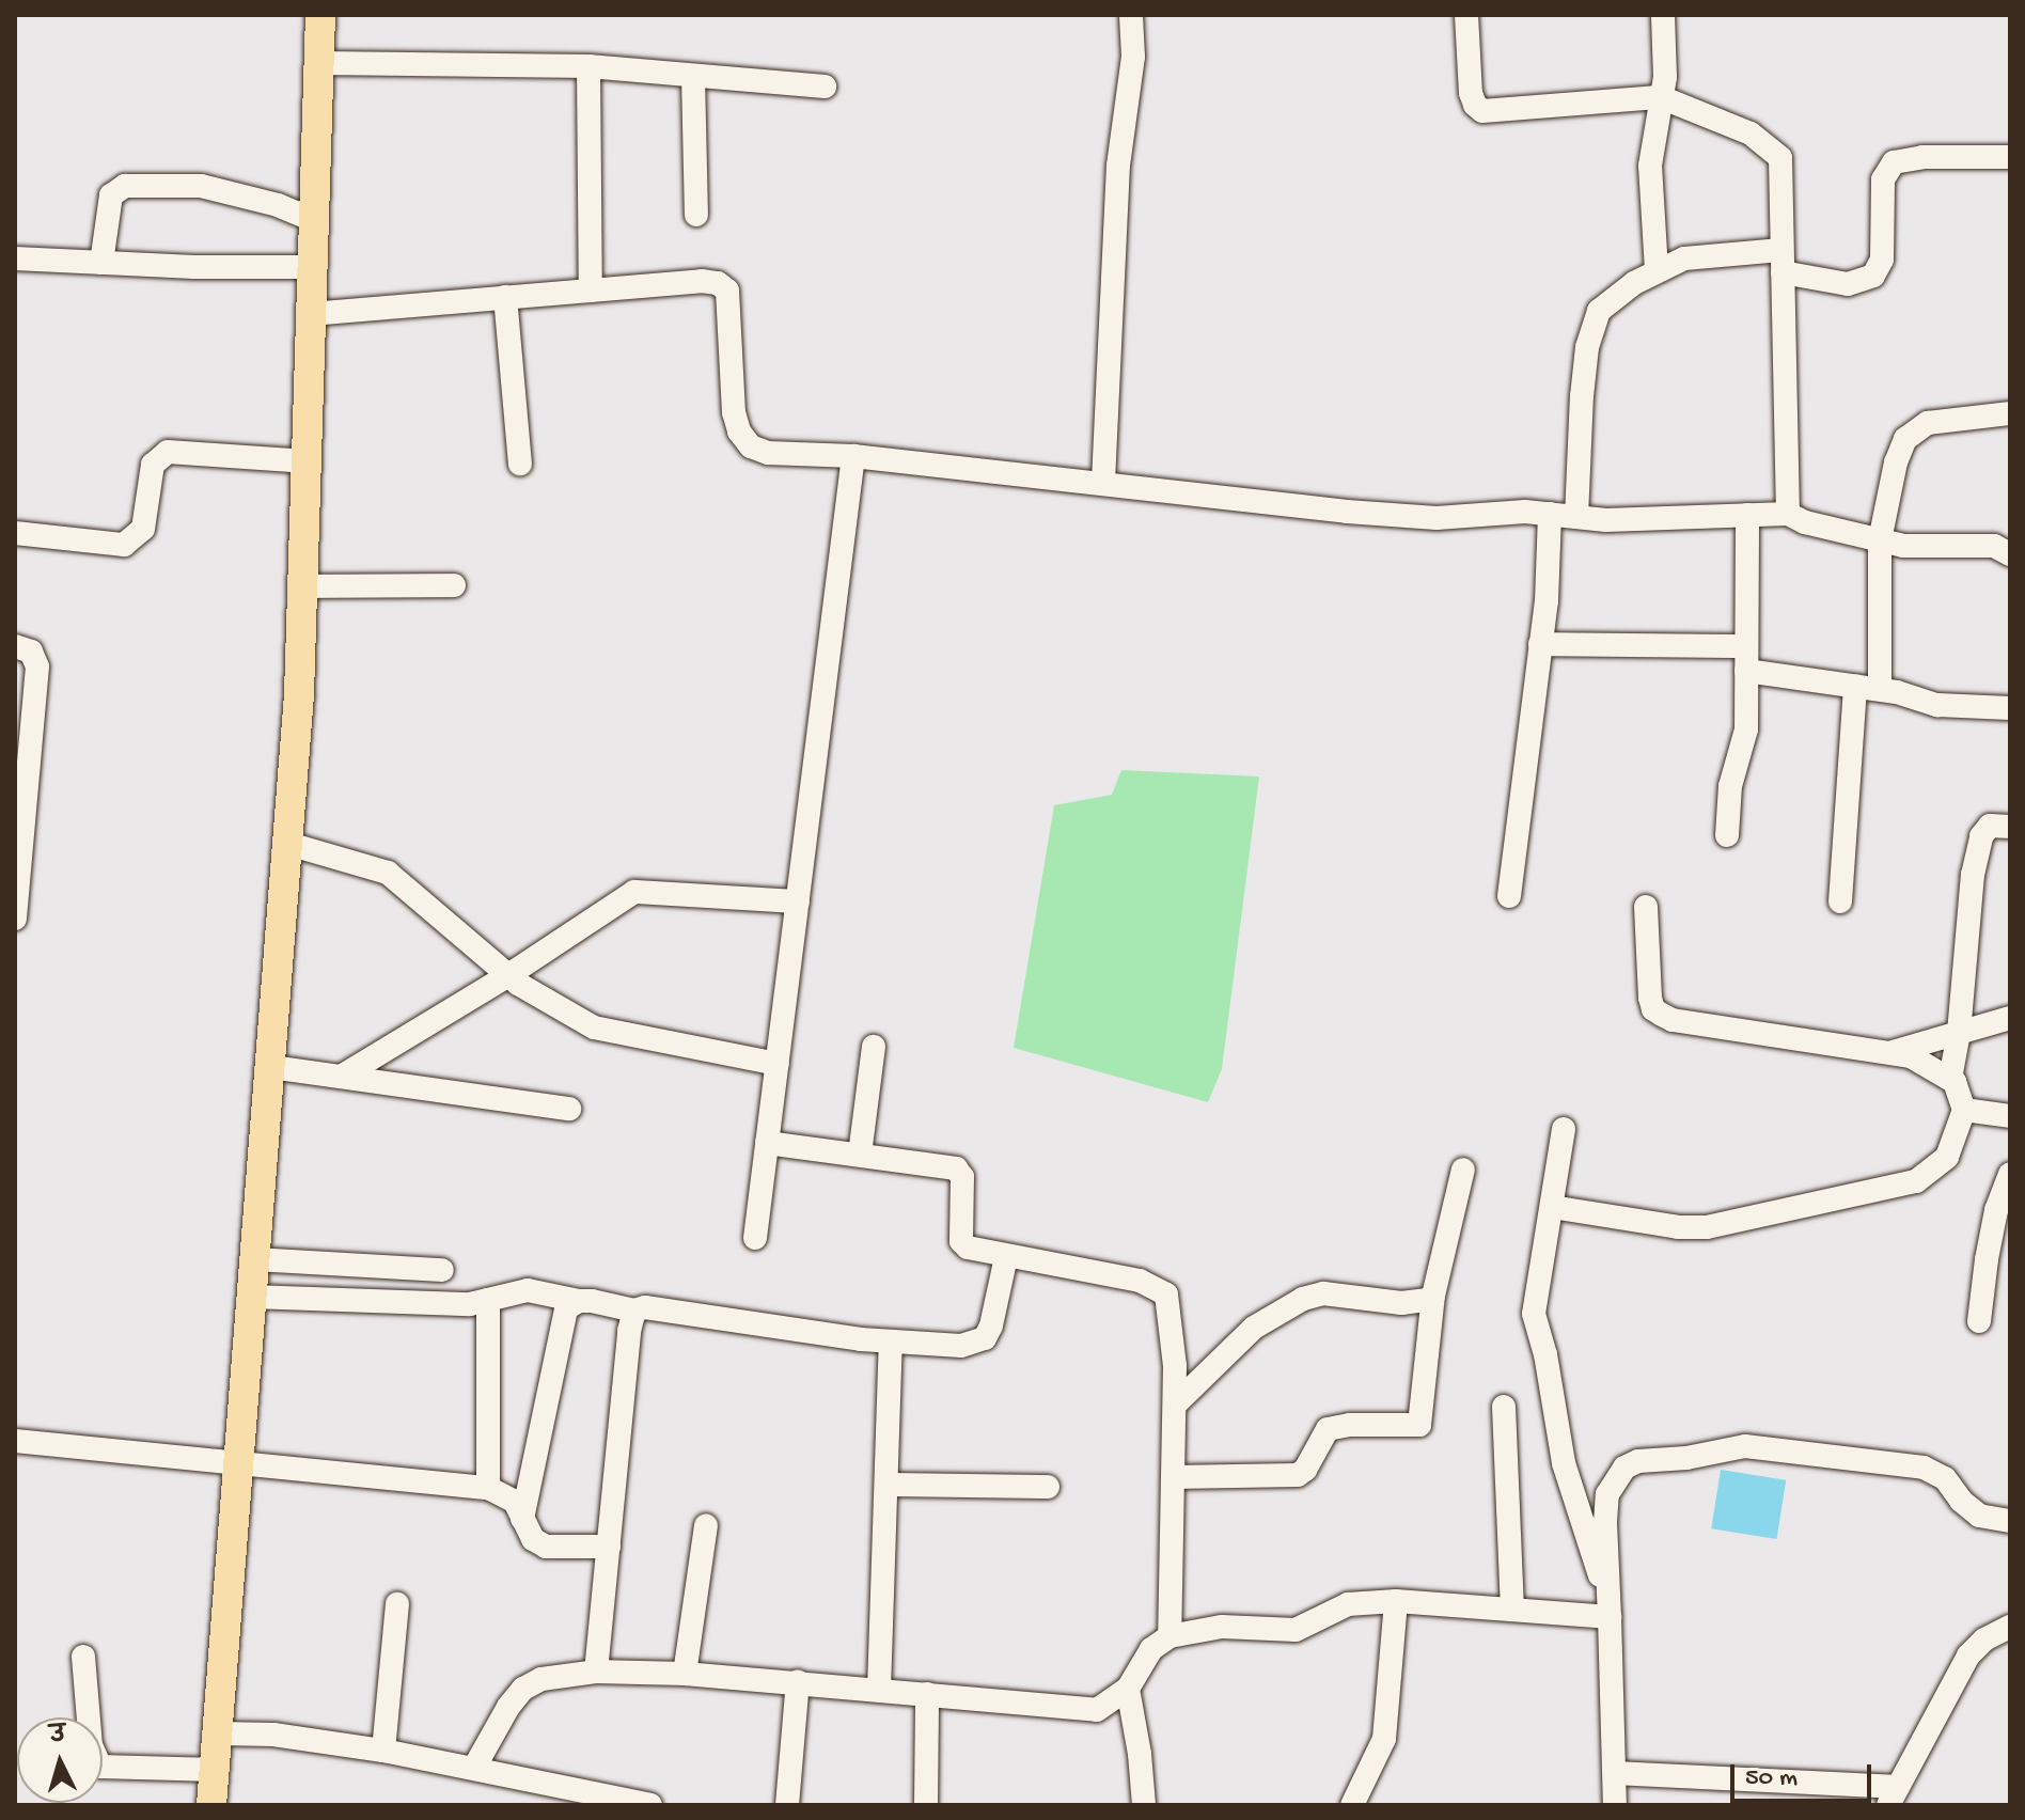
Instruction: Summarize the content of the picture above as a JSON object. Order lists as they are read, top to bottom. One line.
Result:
{"scale_bar":"50 m","north":"top"}
